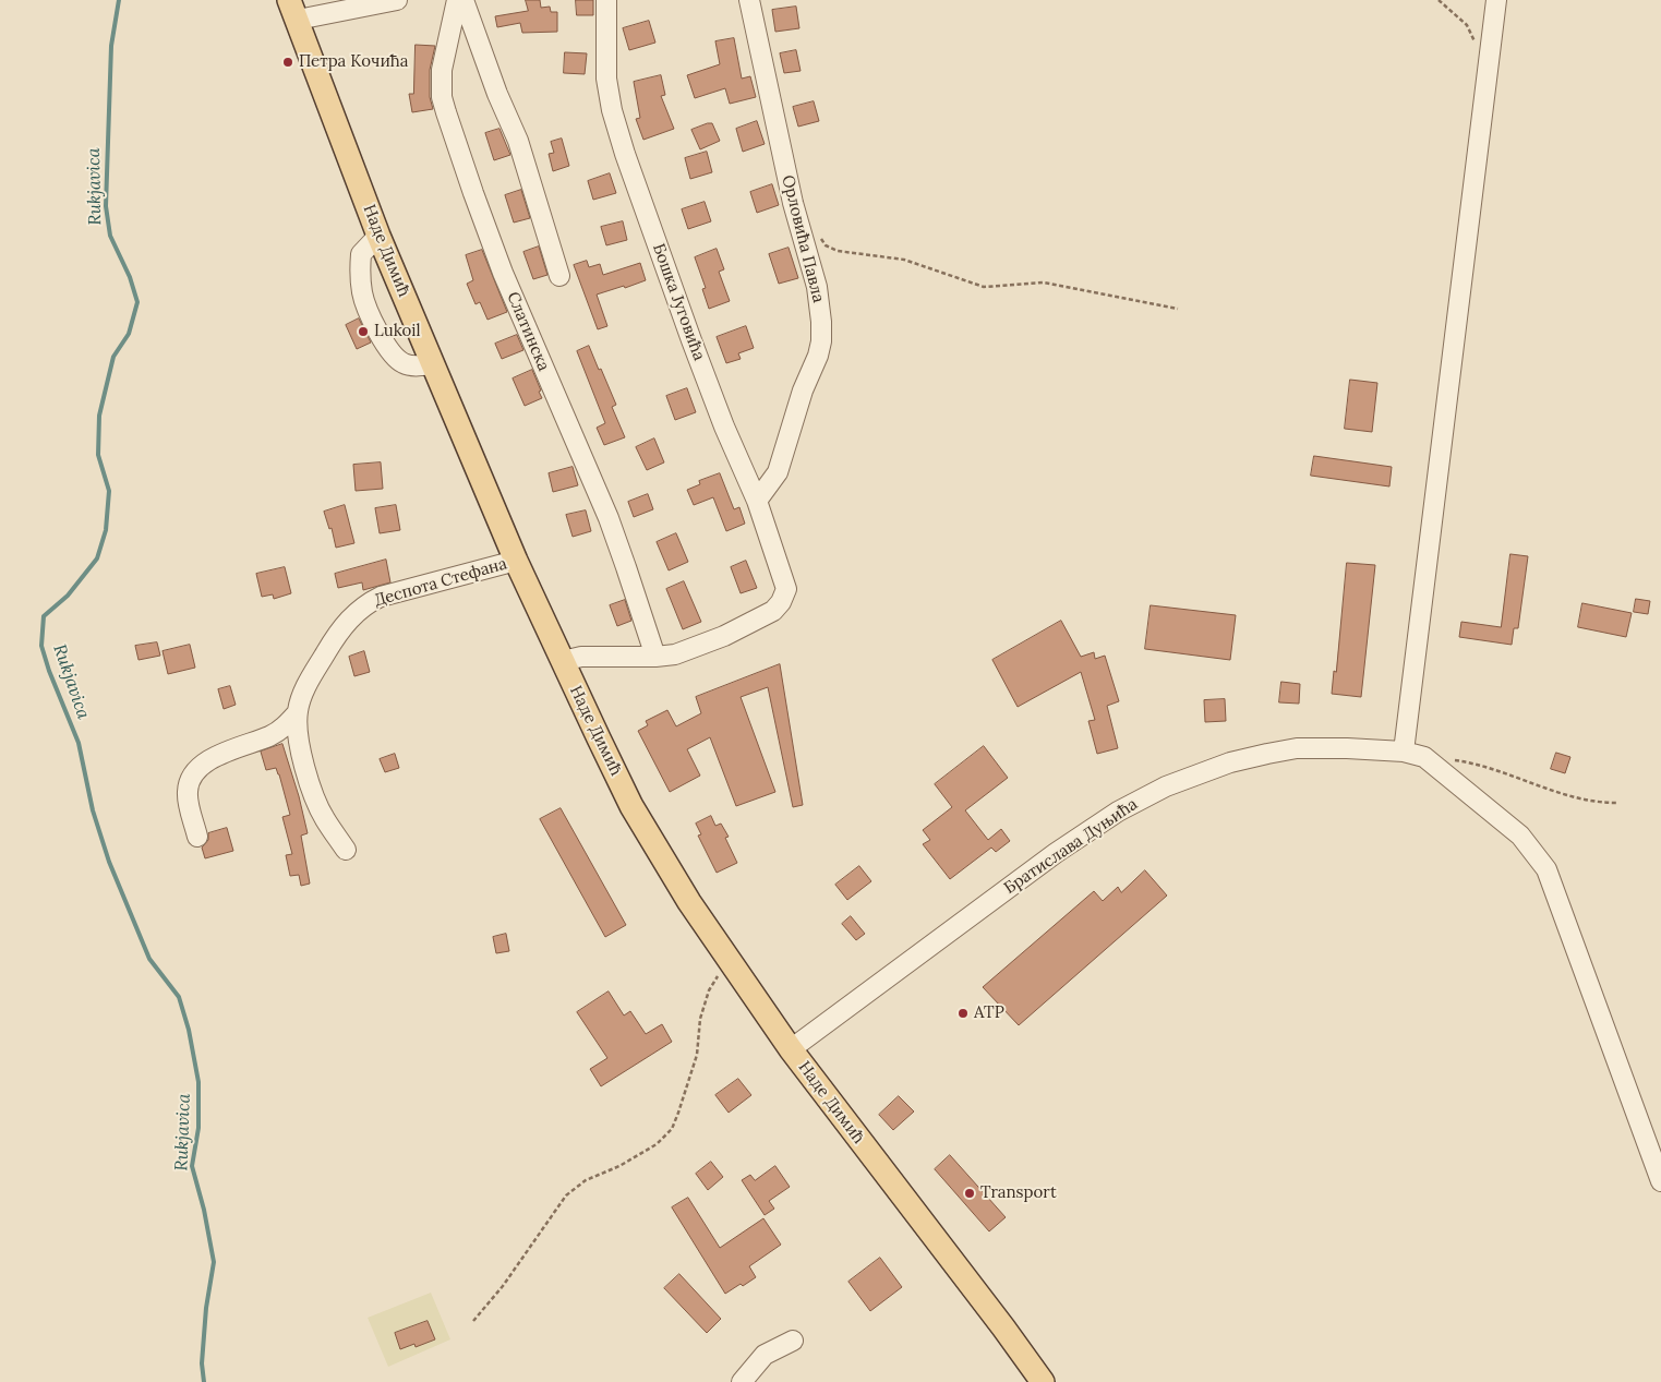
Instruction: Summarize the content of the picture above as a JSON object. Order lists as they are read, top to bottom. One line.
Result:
{"streets":{"main road":["Наде Димић"],"street":["Орловића Павла","Бошка Југовића","Слатинска","Деспота Стефана","Братислава Дуњића"]},"crossings":[["Орловића Павла","Бошка Југовића"],["Наде Димић","Деспота Стефана"],["Наде Димић","Братислава Дуњића"],["Бошка Југовића","Слатинска"]],"water":["Rukjavica"],"places":["Петра Кочића","Lukoil","ATP","Transport"]}
